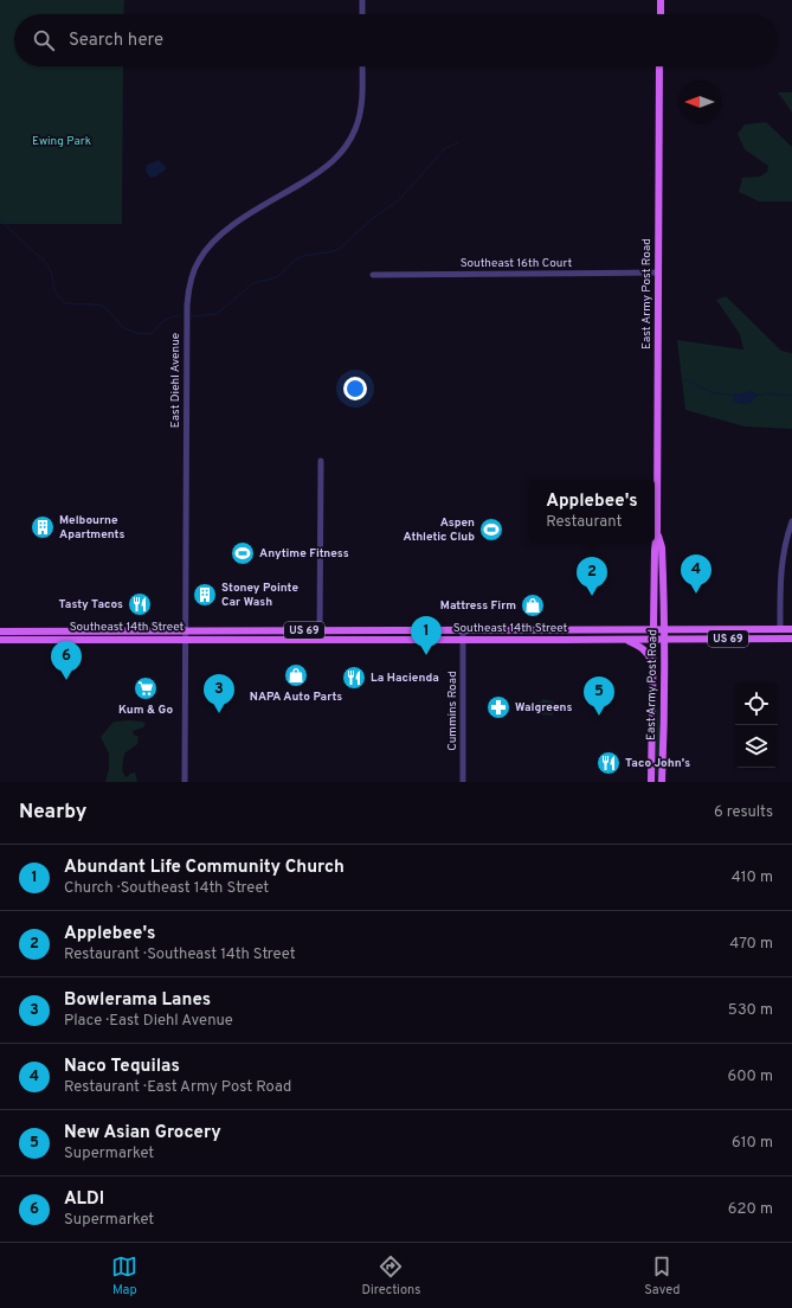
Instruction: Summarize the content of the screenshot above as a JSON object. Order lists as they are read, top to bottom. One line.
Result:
{"streets":{"main road":["East Army Post Road","Southeast 14th Street","US 69"],"street":["Southeast 16th Court","East Diehl Avenue","Cummins Road"]},"crossings":[["Southeast 16th Court","East Army Post Road"],["East Army Post Road","Southeast 14th Street"],["East Diehl Avenue","Southeast 14th Street"],["Southeast 14th Street","Cummins Road"]],"parks":["Ewing Park"],"places":{"building":["Melbourne Apartments","Stoney Pointe Car Wash"],"sports":["Aspen Athletic Club","Anytime Fitness"],"restaurant":["Tasty Tacos","La Hacienda","Taco John's"],"shop":["Mattress Firm","NAPA Auto Parts"],"supermarket":["Kum & Go"],"pharmacy":["Walgreens"]},"north":"left","page":{"search":"Search here","popup":["Applebee's","Restaurant"],"pins":["4","2","1","6","3","5"],"heading":["Nearby","6 results"],"list":[{"mark":"1","name":"Abundant Life Community Church","note":"Church · Southeast 14th Street","value":"410 m"},{"mark":"2","name":"Applebee's","note":"Restaurant · Southeast 14th Street","value":"470 m"},{"mark":"3","name":"Bowlerama Lanes","note":"Place · East Diehl Avenue","value":"530 m"},{"mark":"4","name":"Naco Tequilas","note":"Restaurant · East Army Post Road","value":"600 m"},{"mark":"5","name":"New Asian Grocery","note":"Supermarket","value":"610 m"},{"mark":"6","name":"ALDI","note":"Supermarket","value":"620 m"}],"nav":["Map","Directions","Saved"]}}
